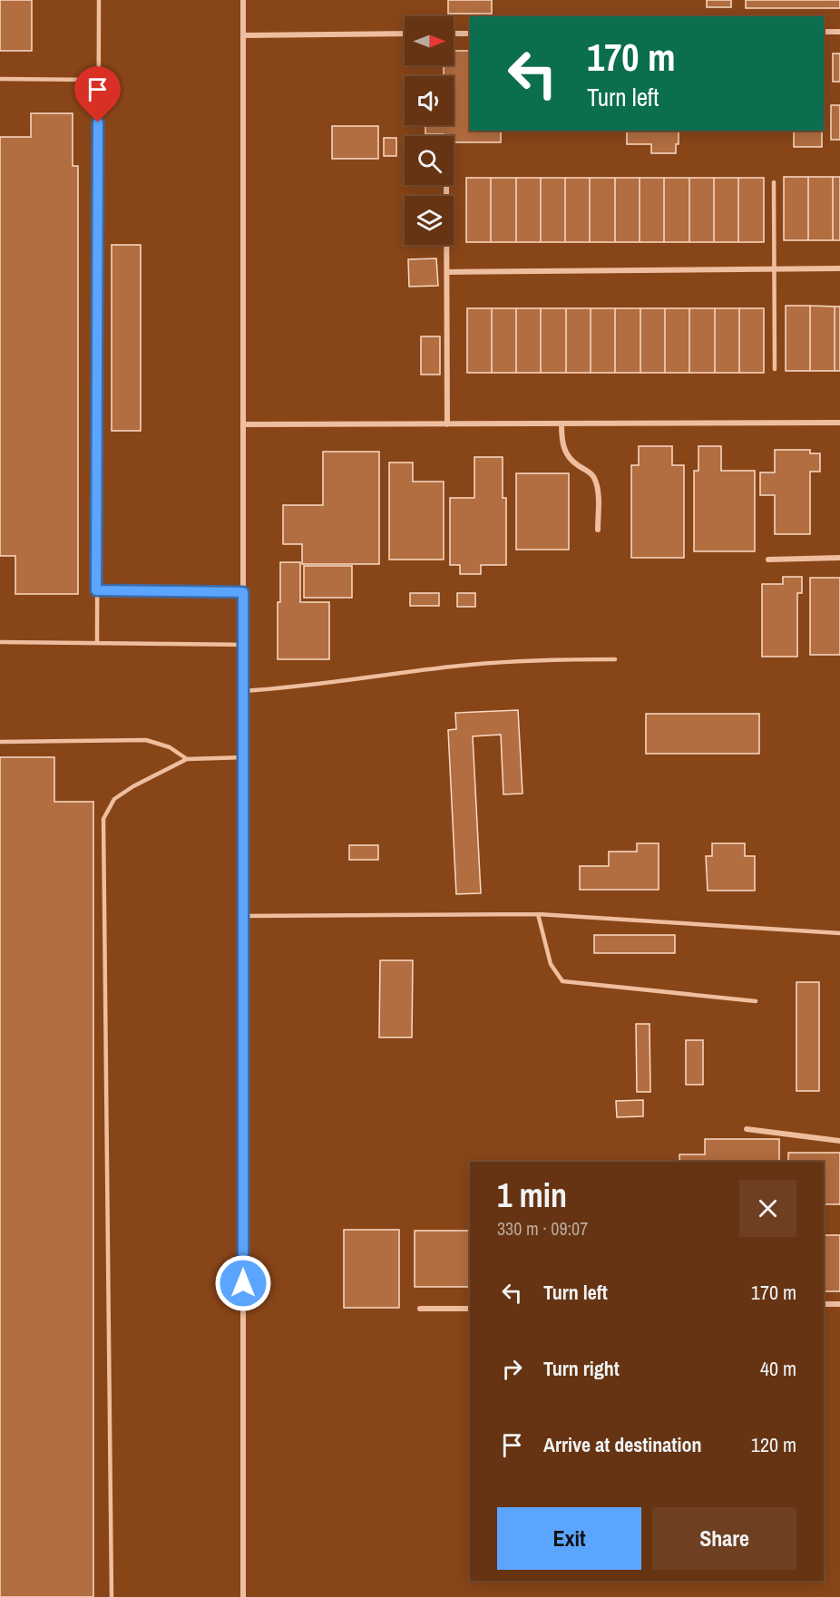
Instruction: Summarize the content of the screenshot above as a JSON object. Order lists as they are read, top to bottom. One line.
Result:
{"north":"right","page":{"turn":["170 m","Turn left"],"heading":["1 min","330 m · 09:07"],"list":[{"name":"Turn left","value":"170 m"},{"name":"Turn right","value":"40 m"},{"name":"Arrive at destination","value":"120 m"}],"buttons":["Exit","Share"]}}
